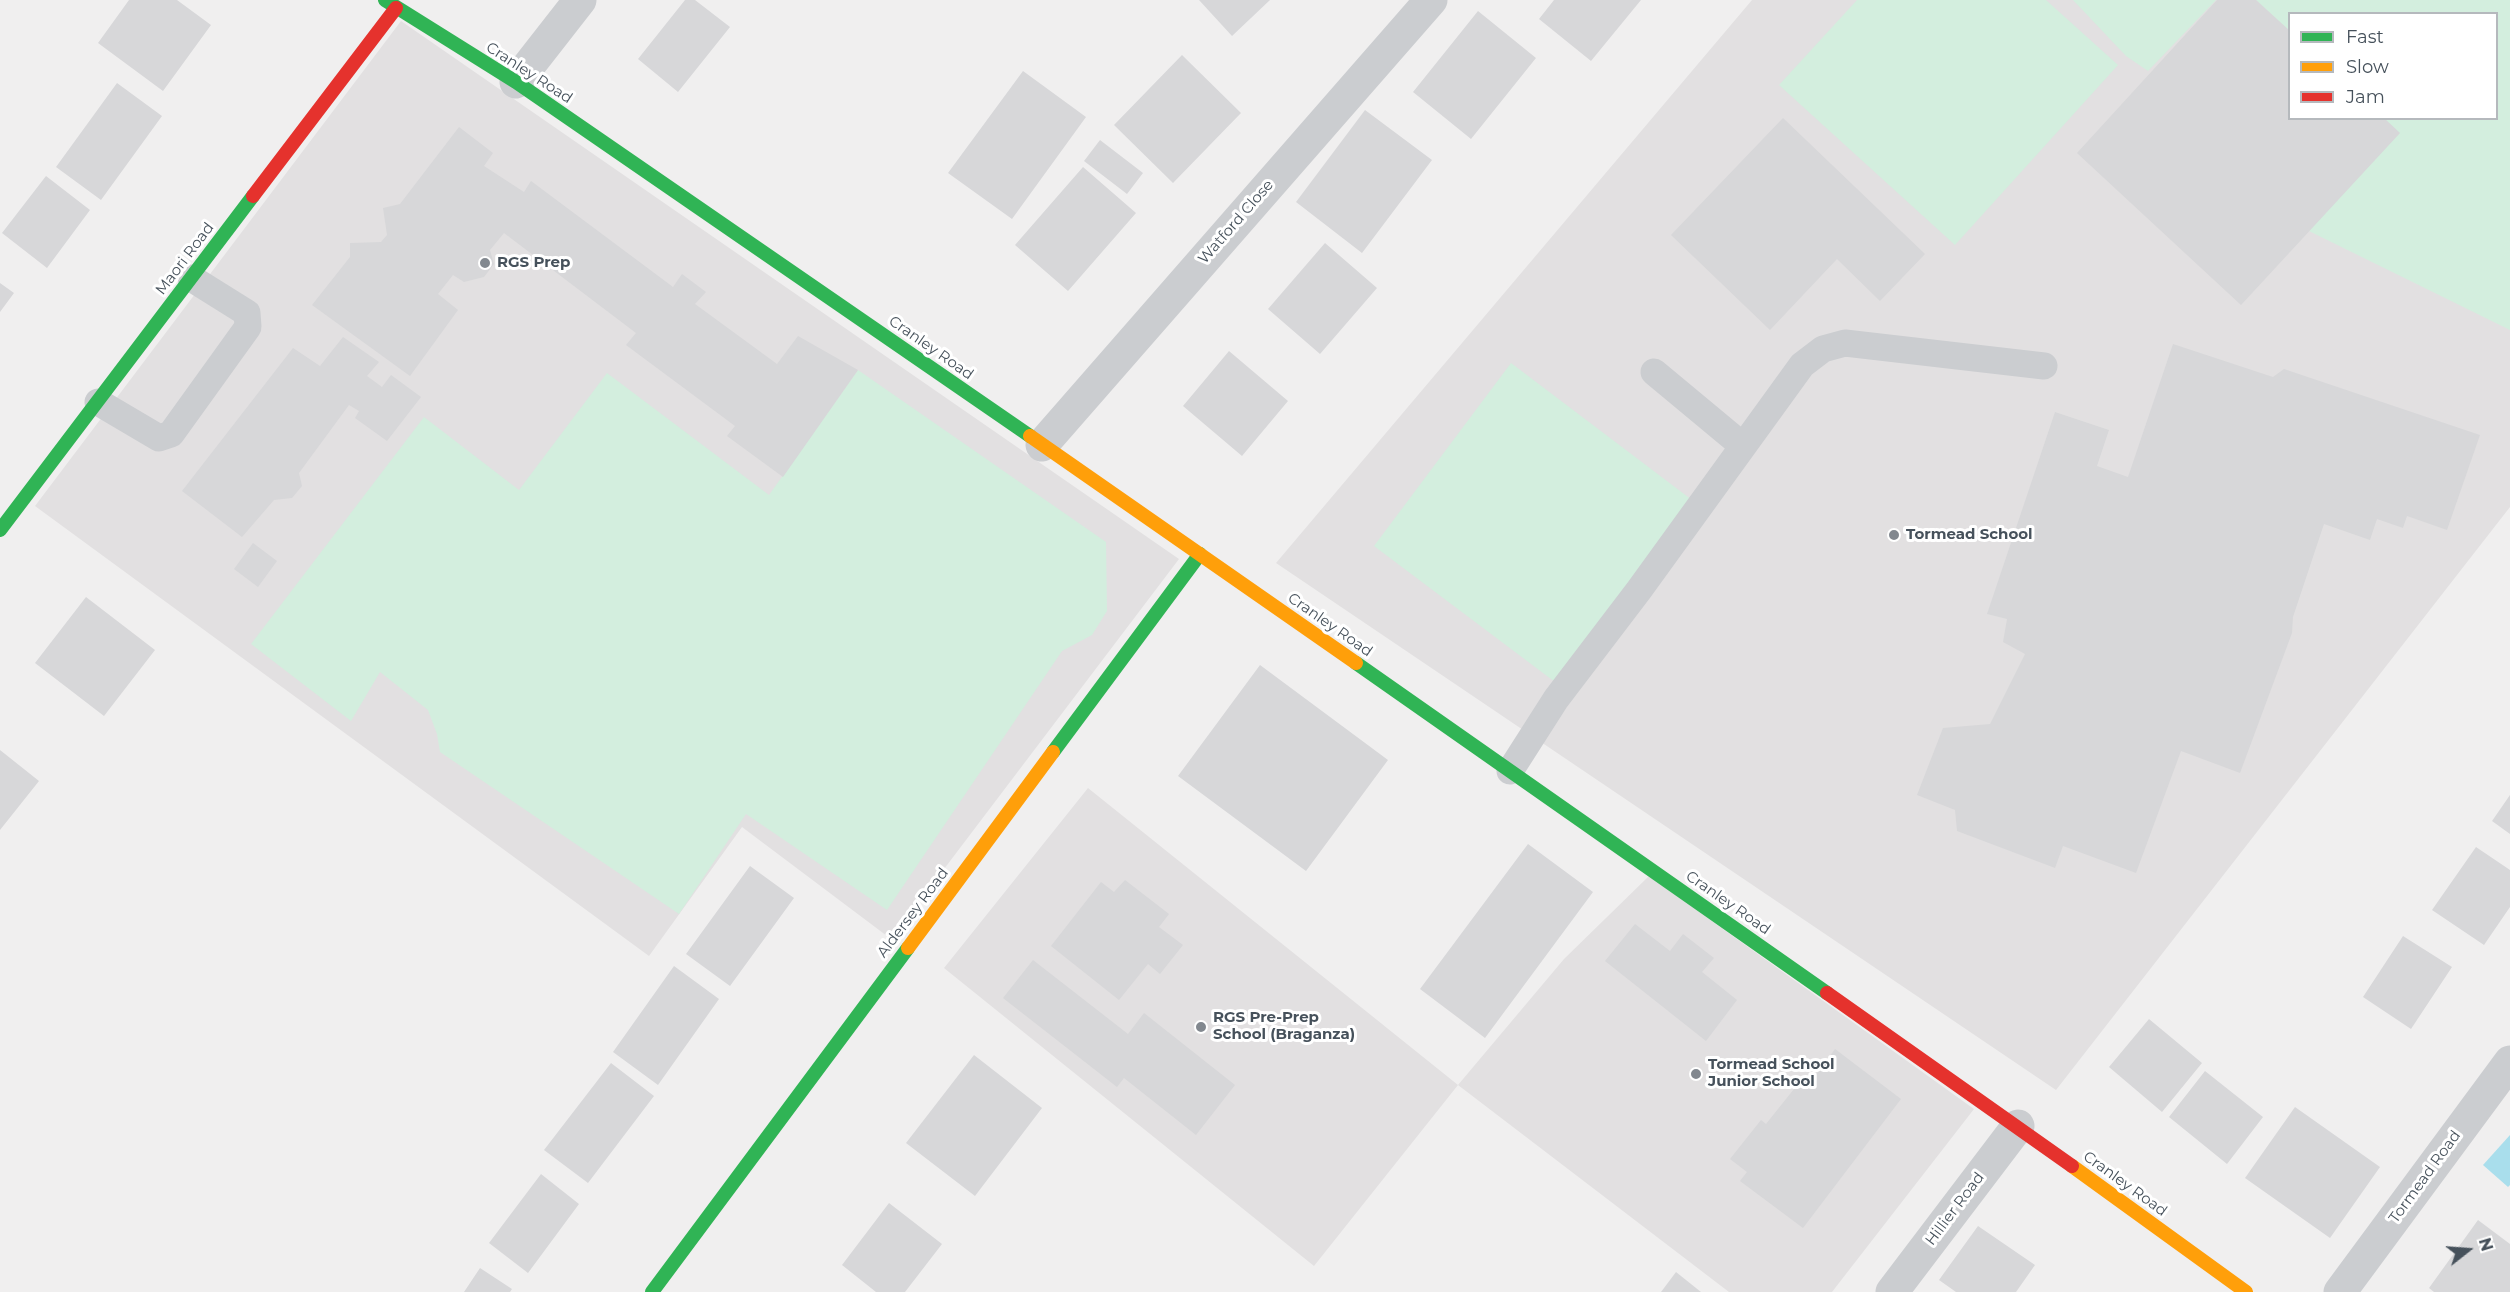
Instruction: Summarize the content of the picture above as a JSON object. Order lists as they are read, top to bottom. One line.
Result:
{"streets":{"street":["Cranley Road","Watford Close","Maori Road","Aldersey Road","Tormead Road","Hillier Road"]},"crossings":[["Cranley Road","Watford Close"],["Cranley Road","Maori Road"],["Cranley Road","Aldersey Road"],["Cranley Road","Hillier Road"]],"places":["RGS Prep","Tormead School","RGS Pre-Prep School (Braganza)","Tormead School Junior School"],"legend":["Fast","Slow","Jam"],"north":"right"}
